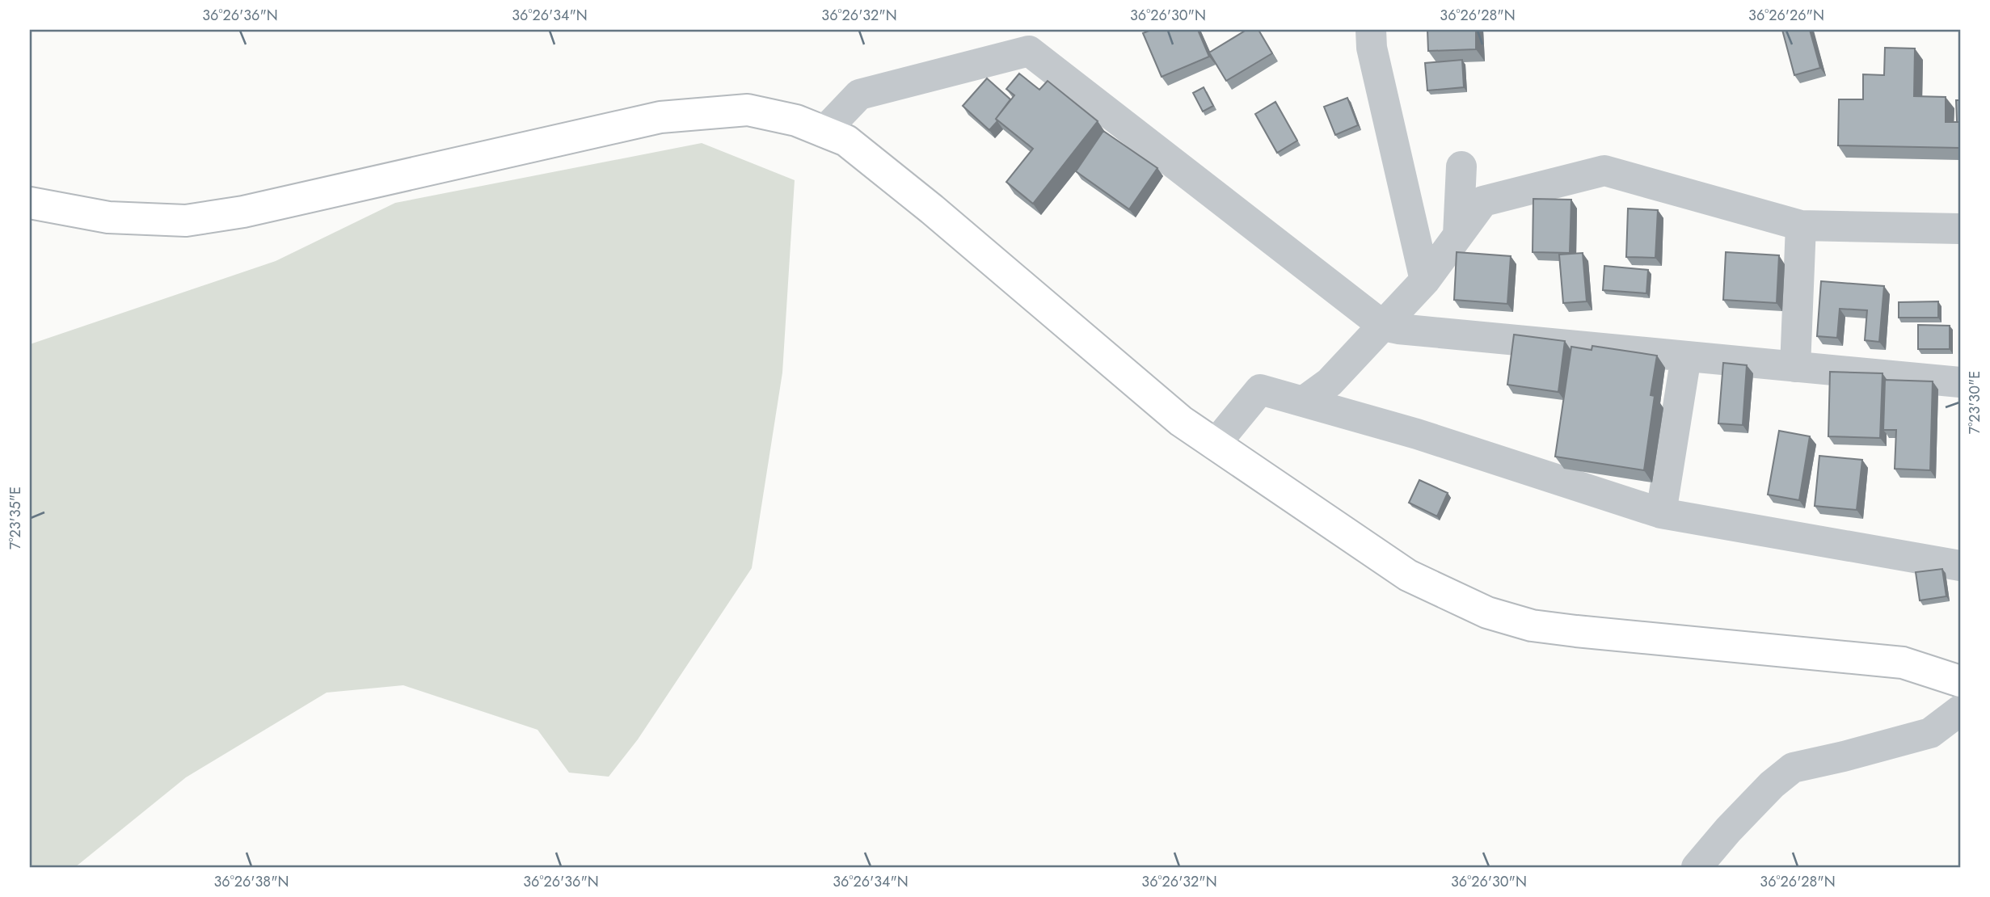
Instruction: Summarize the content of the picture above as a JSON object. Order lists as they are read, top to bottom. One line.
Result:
{"coordinates":["36°26'36\"N","36°26'34\"N","36°26'32\"N","36°26'30\"N","36°26'28\"N","36°26'26\"N","7°23'30\"E","7°23'35\"E","36°26'38\"N"]}
